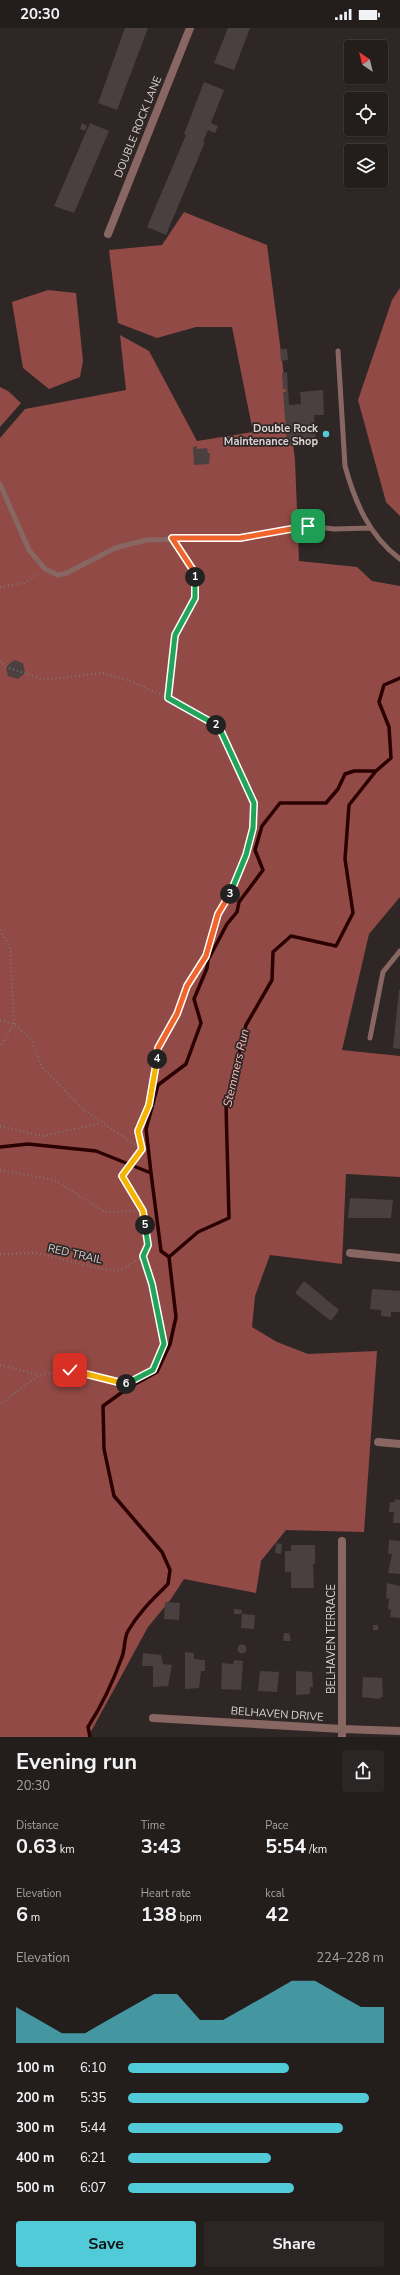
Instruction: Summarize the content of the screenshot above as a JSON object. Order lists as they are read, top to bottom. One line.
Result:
{"streets":{"street":["DOUBLE ROCK LANE","BELHAVEN TERRACE","BELHAVEN DRIVE"],"path":["RED TRAIL"]},"crossings":[["BELHAVEN TERRACE","BELHAVEN DRIVE"]],"water":["Stemmers Run"],"places":["Double Rock Maintenance Shop"],"north":"top left","page":{"status":"20:30","pins":["1","2","3","4","5","6"],"heading":["Evening run","20:30"],"stats":[["Distance","0.63 km"],["Time","3:43"],["Pace","5:54 /km"],["Elevation","6 m"],["Heart rate","138 bpm"],["kcal","42"]],"chart":["Elevation","224–228 m"],"list":[{"name":"100 m","note":"6:10"},{"name":"200 m","note":"5:35"},{"name":"300 m","note":"5:44"},{"name":"400 m","note":"6:21"},{"name":"500 m","note":"6:07"}],"buttons":["Save","Share"]}}
